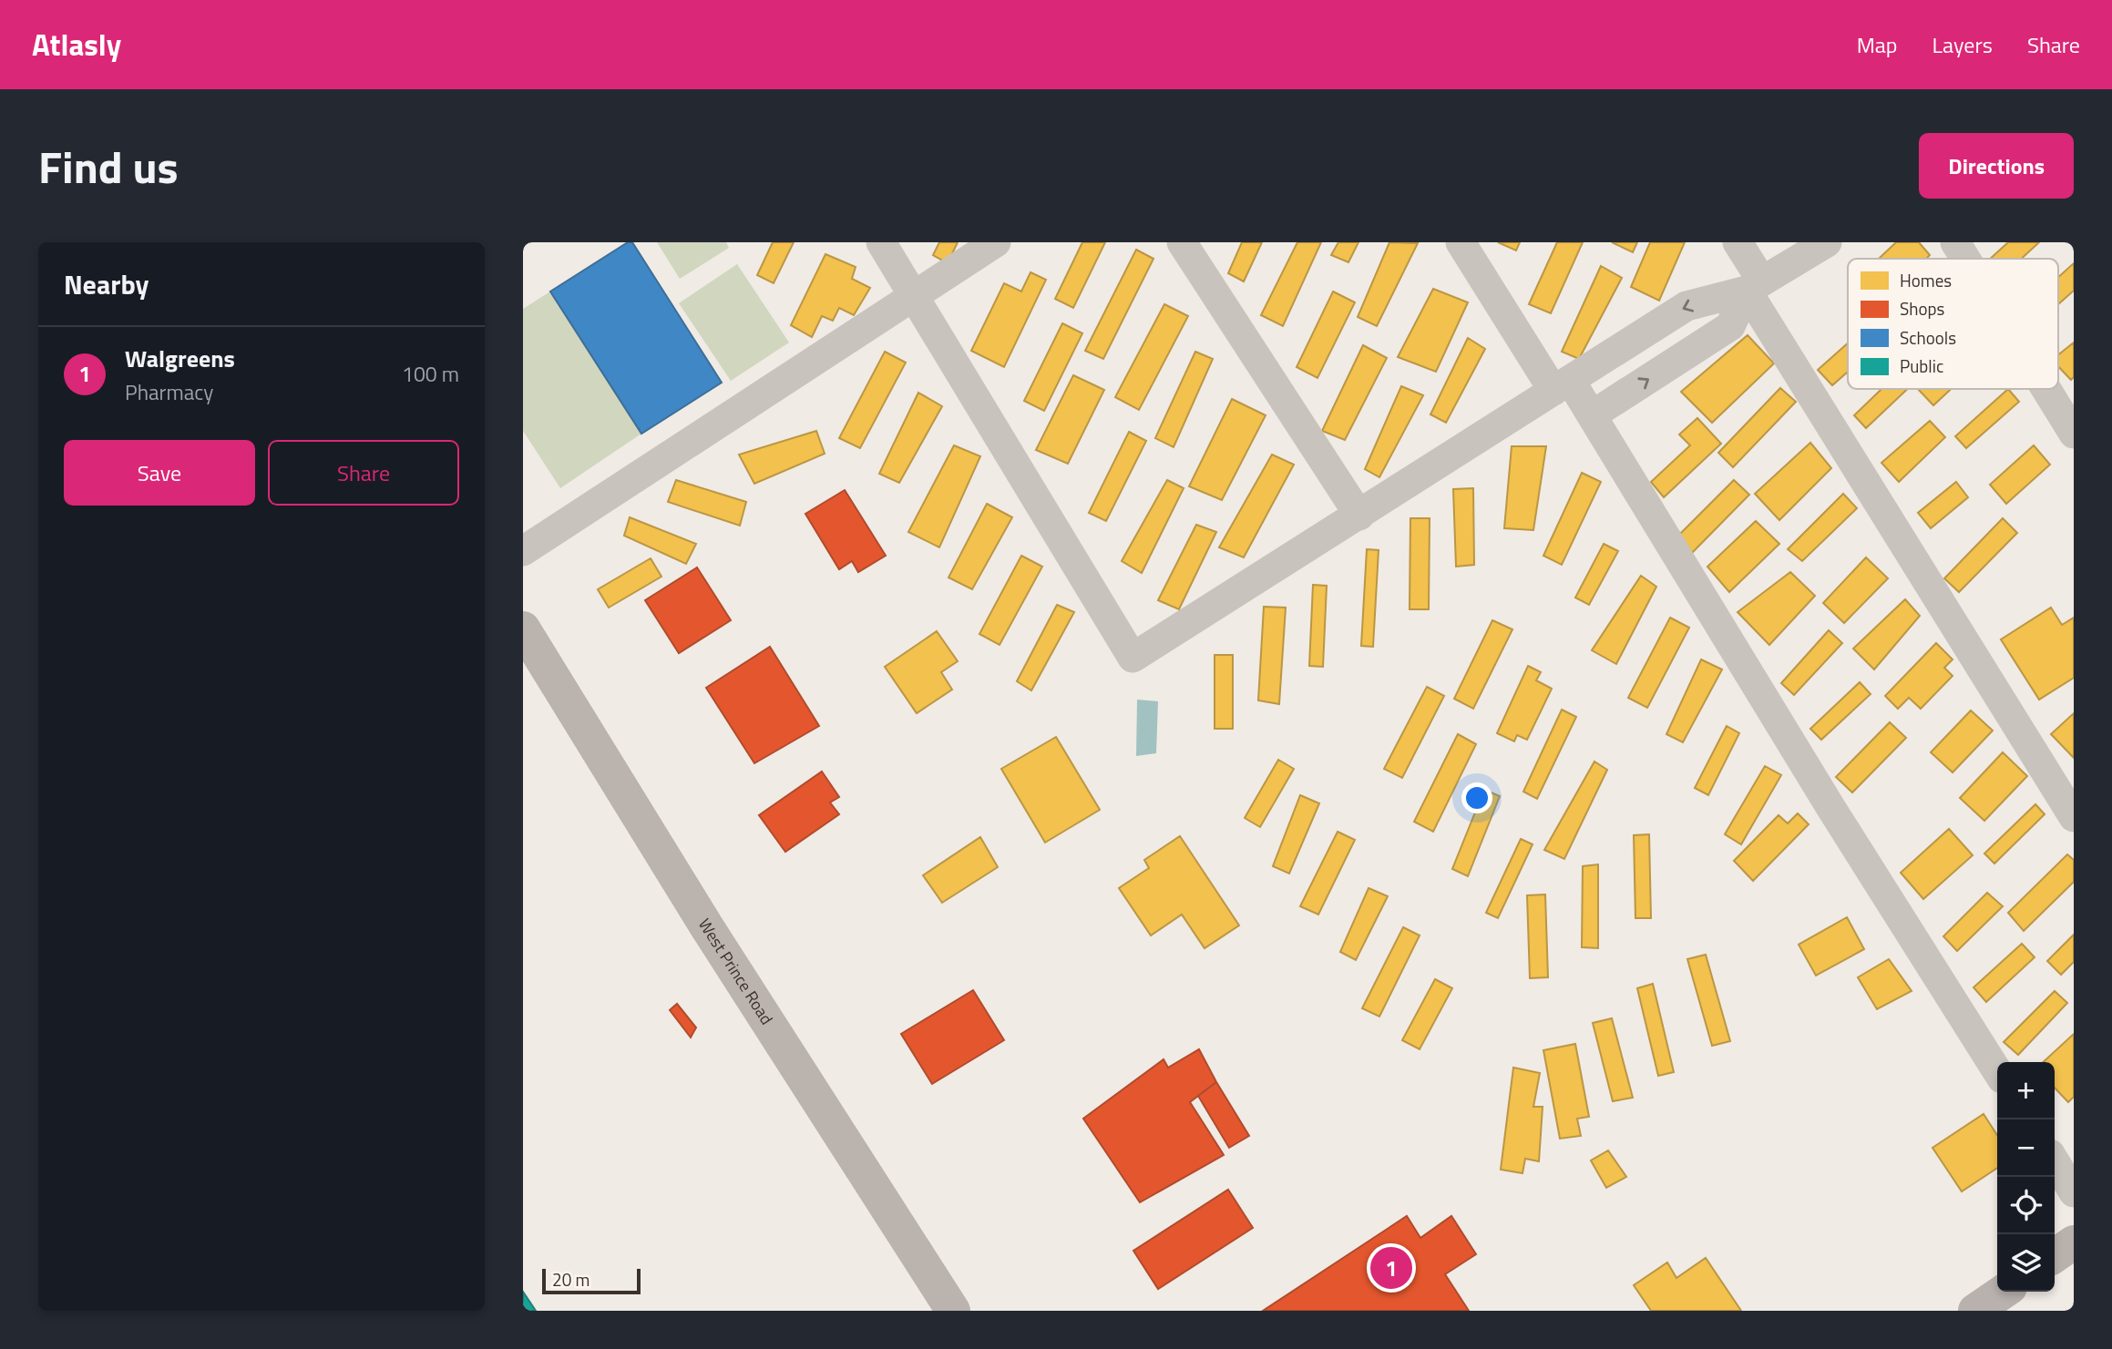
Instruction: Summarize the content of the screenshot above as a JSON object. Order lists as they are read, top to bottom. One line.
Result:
{"streets":{"main road":["West Prince Road"]},"legend":["Homes","Shops","Schools","Public"],"scale_bar":"20 m","page":{"header":"Atlasly","nav":["Map","Layers","Share"],"title":"Find us","buttons":["Directions",["Save","Share"]],"heading":"Nearby","list":[{"mark":"1","name":"Walgreens","note":"Pharmacy","value":"100 m"}],"map_buttons":["+","−"],"pins":"1","scale":"20 m"}}
